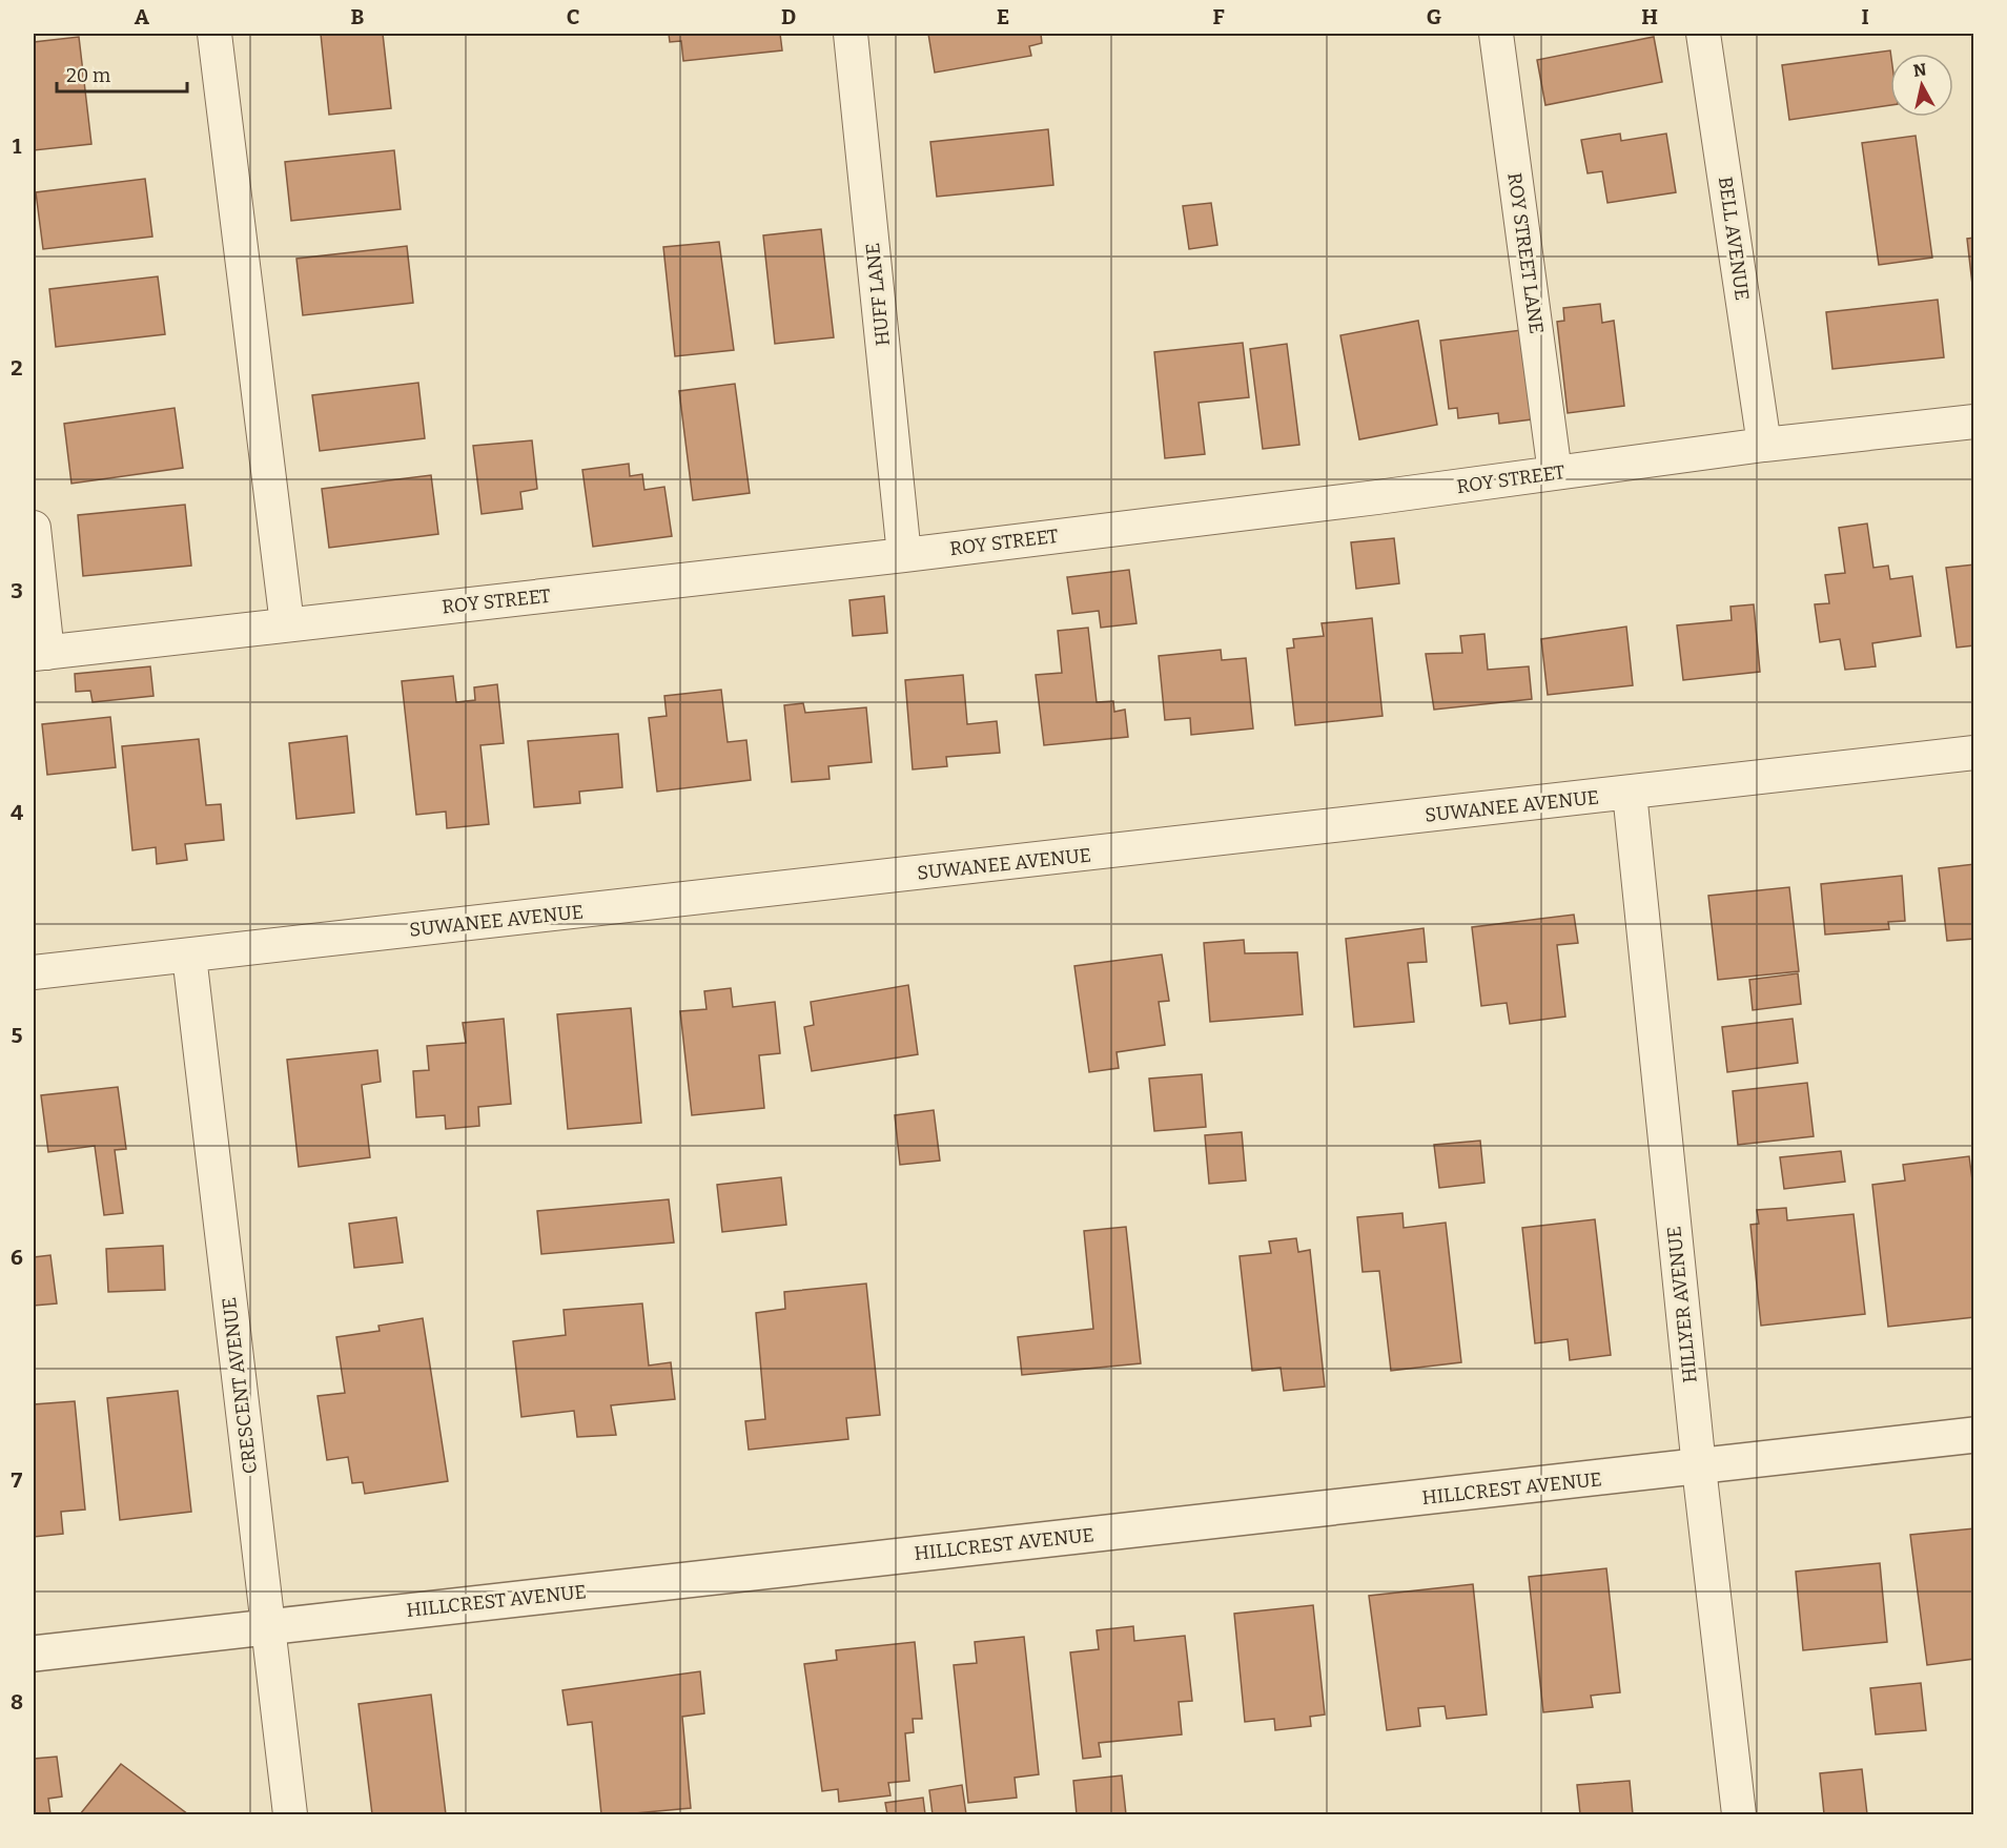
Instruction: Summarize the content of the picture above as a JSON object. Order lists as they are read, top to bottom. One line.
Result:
{"streets":{"street":["BELL AVENUE","ROY STREET LANE","HUFF LANE","ROY STREET","SUWANEE AVENUE","HILLYER AVENUE","CRESCENT AVENUE","HILLCREST AVENUE"]},"crossings":[["BELL AVENUE","ROY STREET"],["ROY STREET LANE","ROY STREET"],["HUFF LANE","ROY STREET"],["SUWANEE AVENUE","HILLYER AVENUE"],["SUWANEE AVENUE","CRESCENT AVENUE"],["HILLYER AVENUE","HILLCREST AVENUE"],["CRESCENT AVENUE","HILLCREST AVENUE"]],"scale_bar":"20 m","north":"top","grid":{"columns":["A","B","C","D","E","F","G","H","I"],"rows":["1","2","3","4","5","6","7","8"]}}
